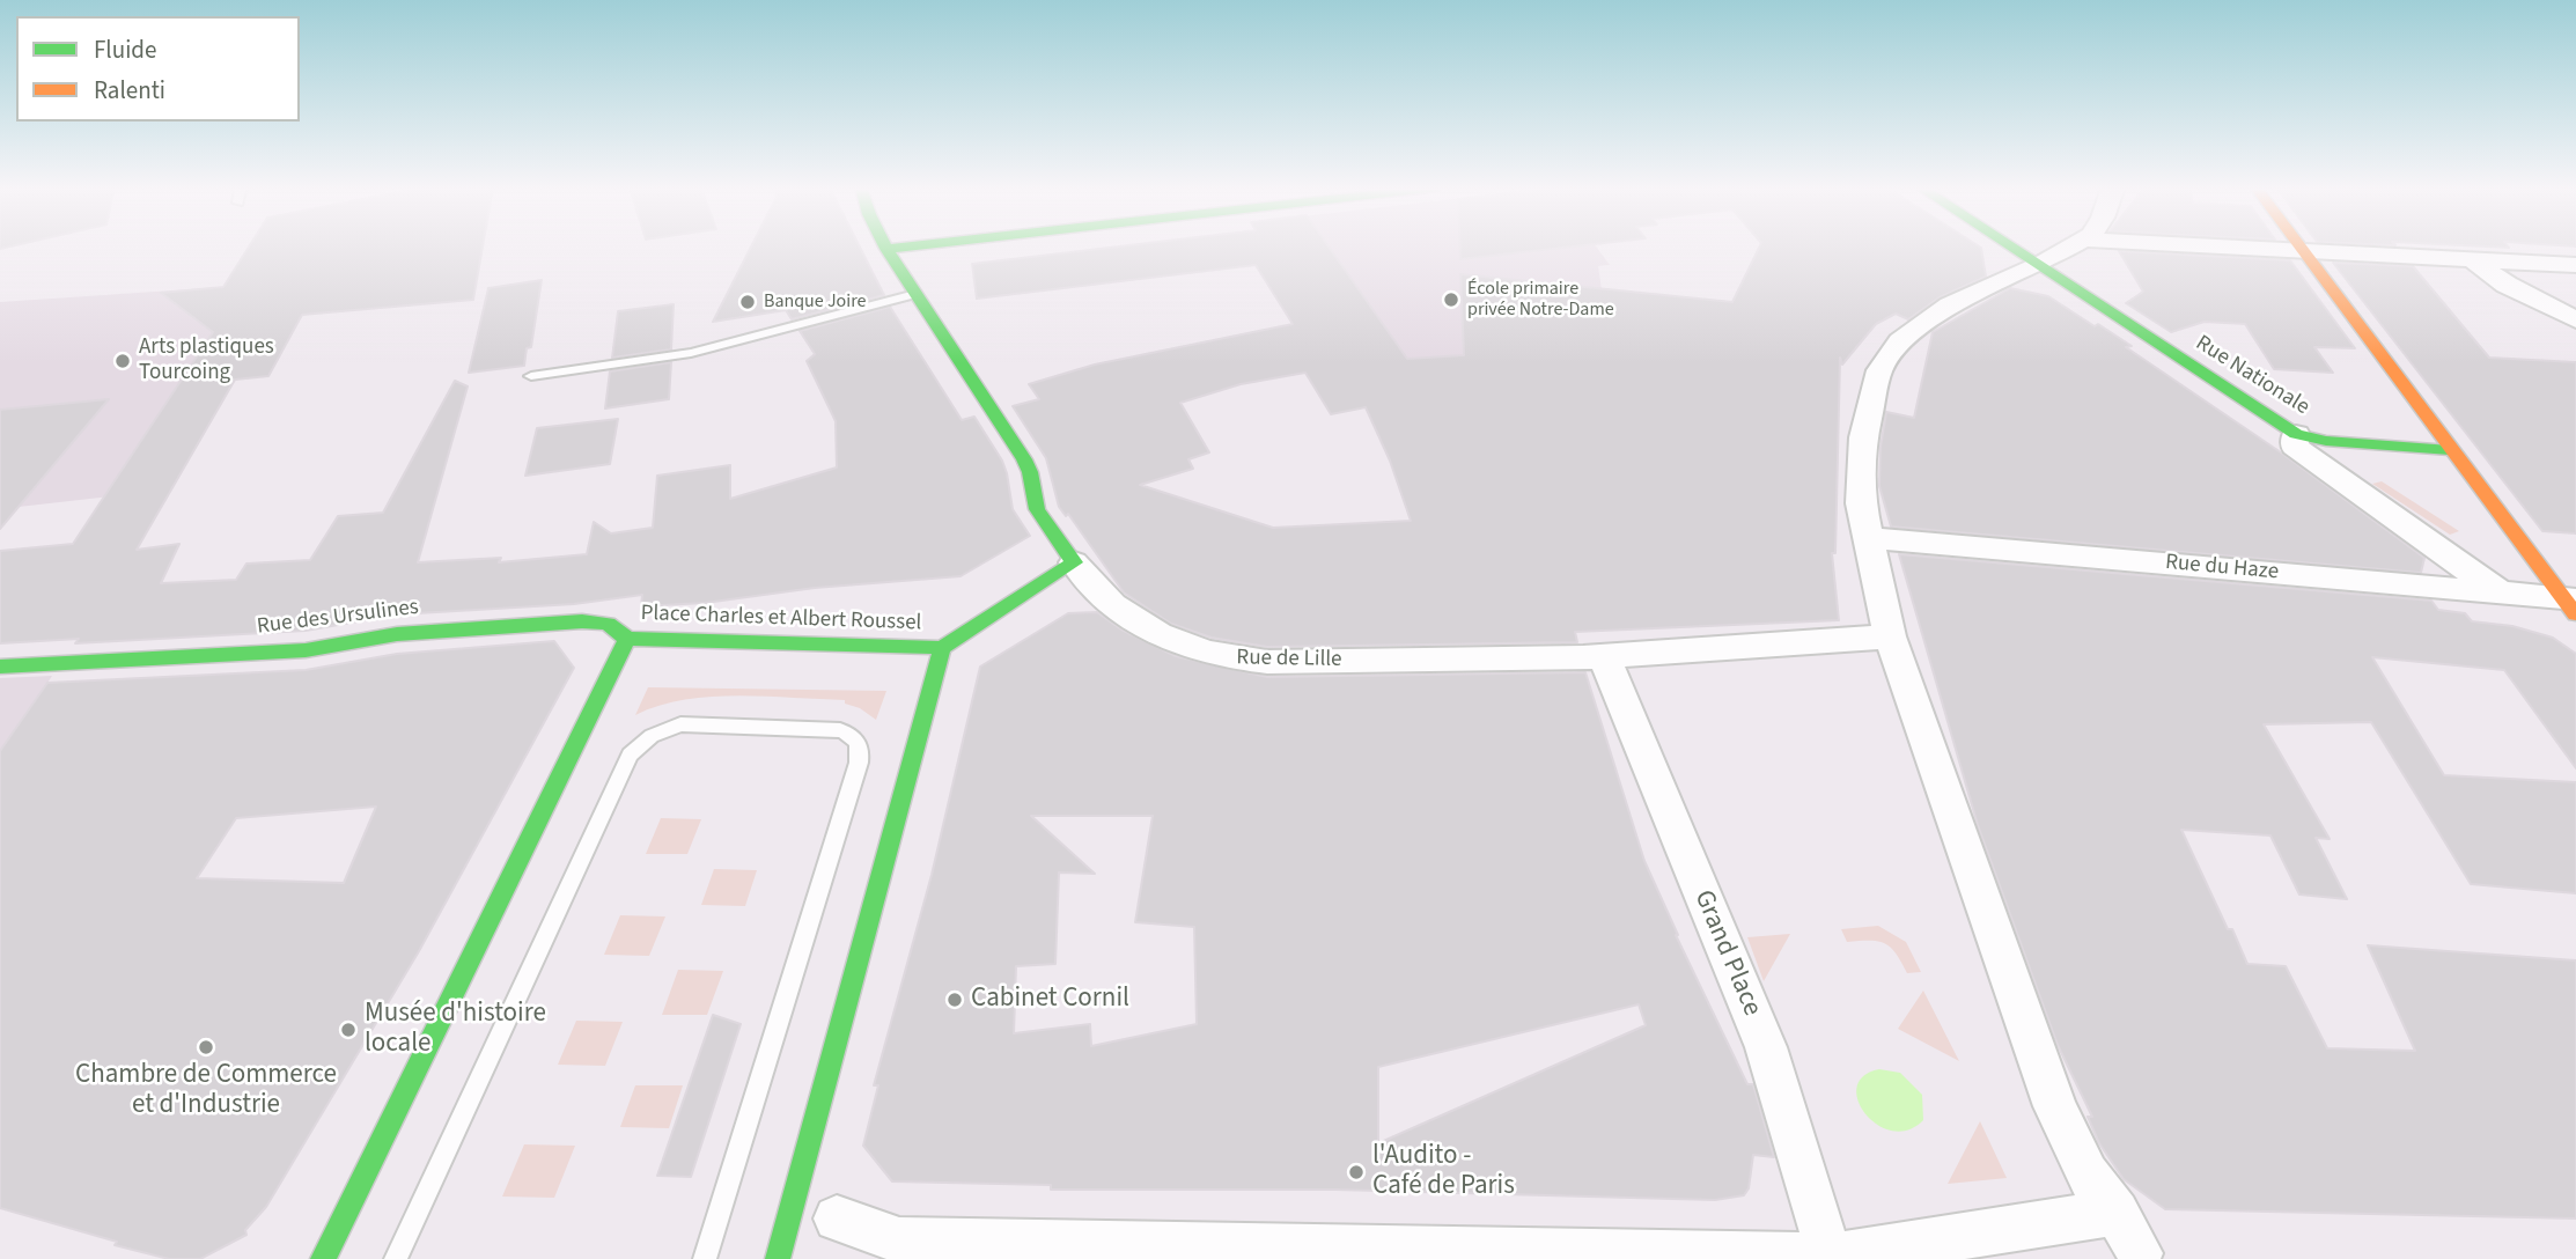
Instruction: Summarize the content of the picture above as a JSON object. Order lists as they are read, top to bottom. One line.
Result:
{"streets":{"main road":["Rue Nationale","Rue des Ursulines","Place Charles et Albert Roussel","Rue de Lille"],"street":["Rue du Haze","Grand Place"]},"crossings":[["Rue des Ursulines","Place Charles et Albert Roussel"],["Rue de Lille","Grand Place"]],"places":["École primaire privée Notre-Dame","Banque Joire","Arts plastiques Tourcoing","Cabinet Cornil","Musée d'histoire locale","Chambre de Commerce et d'Industrie","l'Audito - Café de Paris"],"legend":["Fluide","Ralenti"]}
